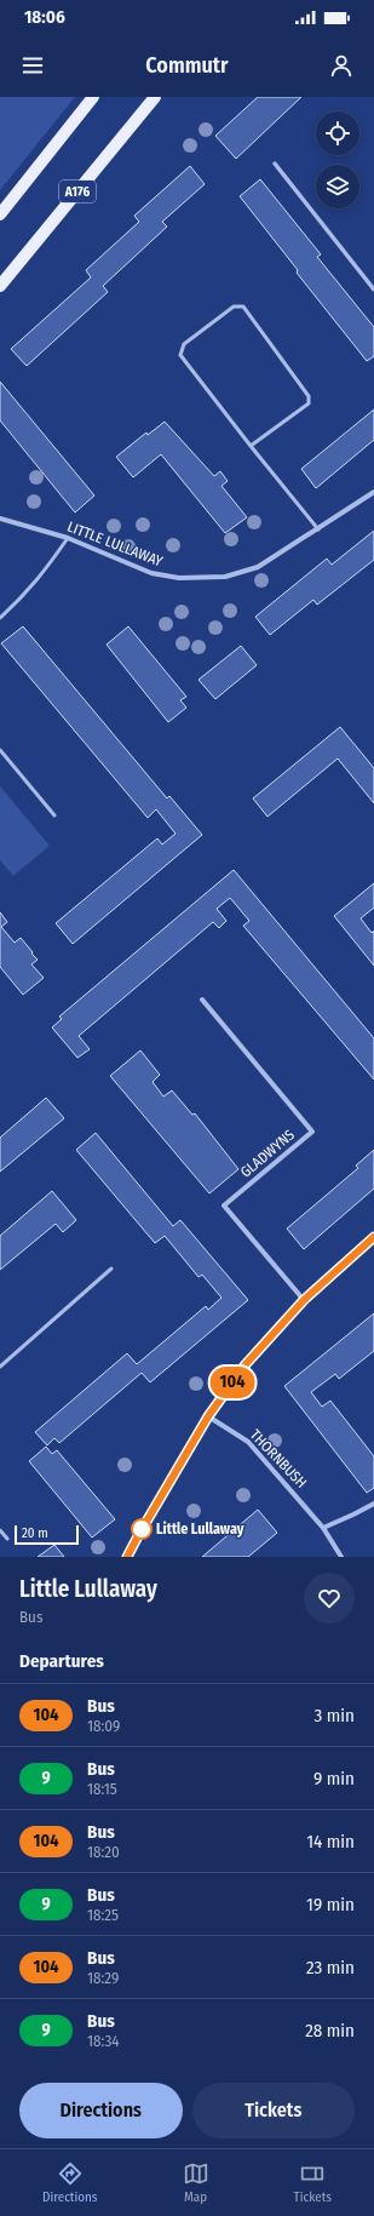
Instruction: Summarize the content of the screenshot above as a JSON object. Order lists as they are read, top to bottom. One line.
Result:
{"streets":{"main road":["A176"],"street":["LITTLE LULLAWAY","GLADWYNS","THORNBUSH"]},"places":["Little Lullaway"],"lines":["bus line 104"],"scale_bar":"20 m","page":{"status":"18:06","header":"Commutr","on_map":"104","scale":"20 m","heading":[["Little Lullaway","Bus"],"Departures"],"list":[{"mark":"104","name":"Bus","note":"18:09","value":"3 min"},{"mark":"9","name":"Bus","note":"18:15","value":"9 min"},{"mark":"104","name":"Bus","note":"18:20","value":"14 min"},{"mark":"9","name":"Bus","note":"18:25","value":"19 min"},{"mark":"104","name":"Bus","note":"18:29","value":"23 min"},{"mark":"9","name":"Bus","note":"18:34","value":"28 min"}],"buttons":["Directions","Tickets"],"tabs":["Directions","Map","Tickets"]}}
